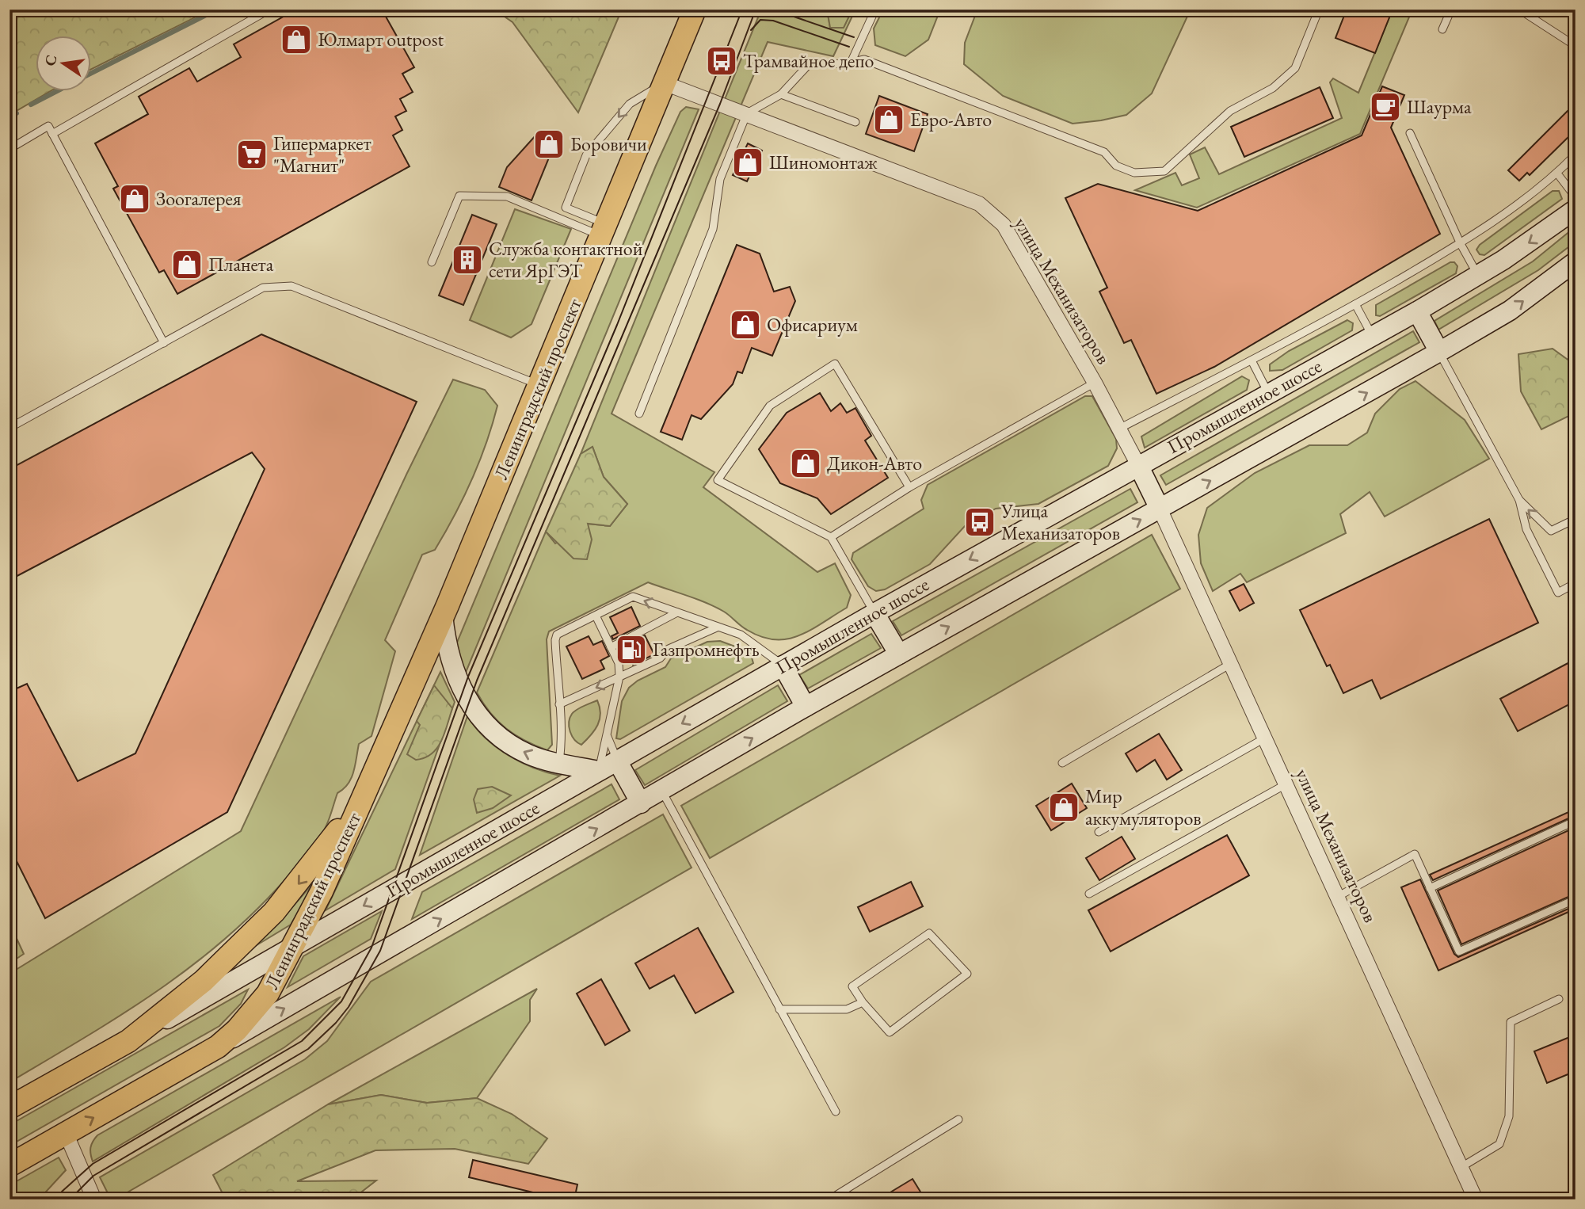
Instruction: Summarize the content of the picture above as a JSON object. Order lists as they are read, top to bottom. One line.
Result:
{"streets":{"main road":["Ленинградский проспект","Промышленное шоссе"],"street":["улица Механизаторов"]},"crossings":[["улица Механизаторов","Ленинградский проспект"],["улица Механизаторов","Промышленное шоссе"],["Ленинградский проспект","Промышленное шоссе"]],"places":{"shop":["Юлмарт outpost","Евро-Авто","Боровичи","Шиномонтаж","Зоогалерея","Планета","Офисариум","Дикон-Авто","Мир аккумуляторов"],"bus stop":["Трамвайное депо","Улица Механизаторов"],"cafe":["Шаурма"],"supermarket":["Гипермаркет \"Магнит\""],"building":["Служба контактной сети ЯрГЭТ"],"fuel station":["Газпромнефть"]},"north":"left"}
